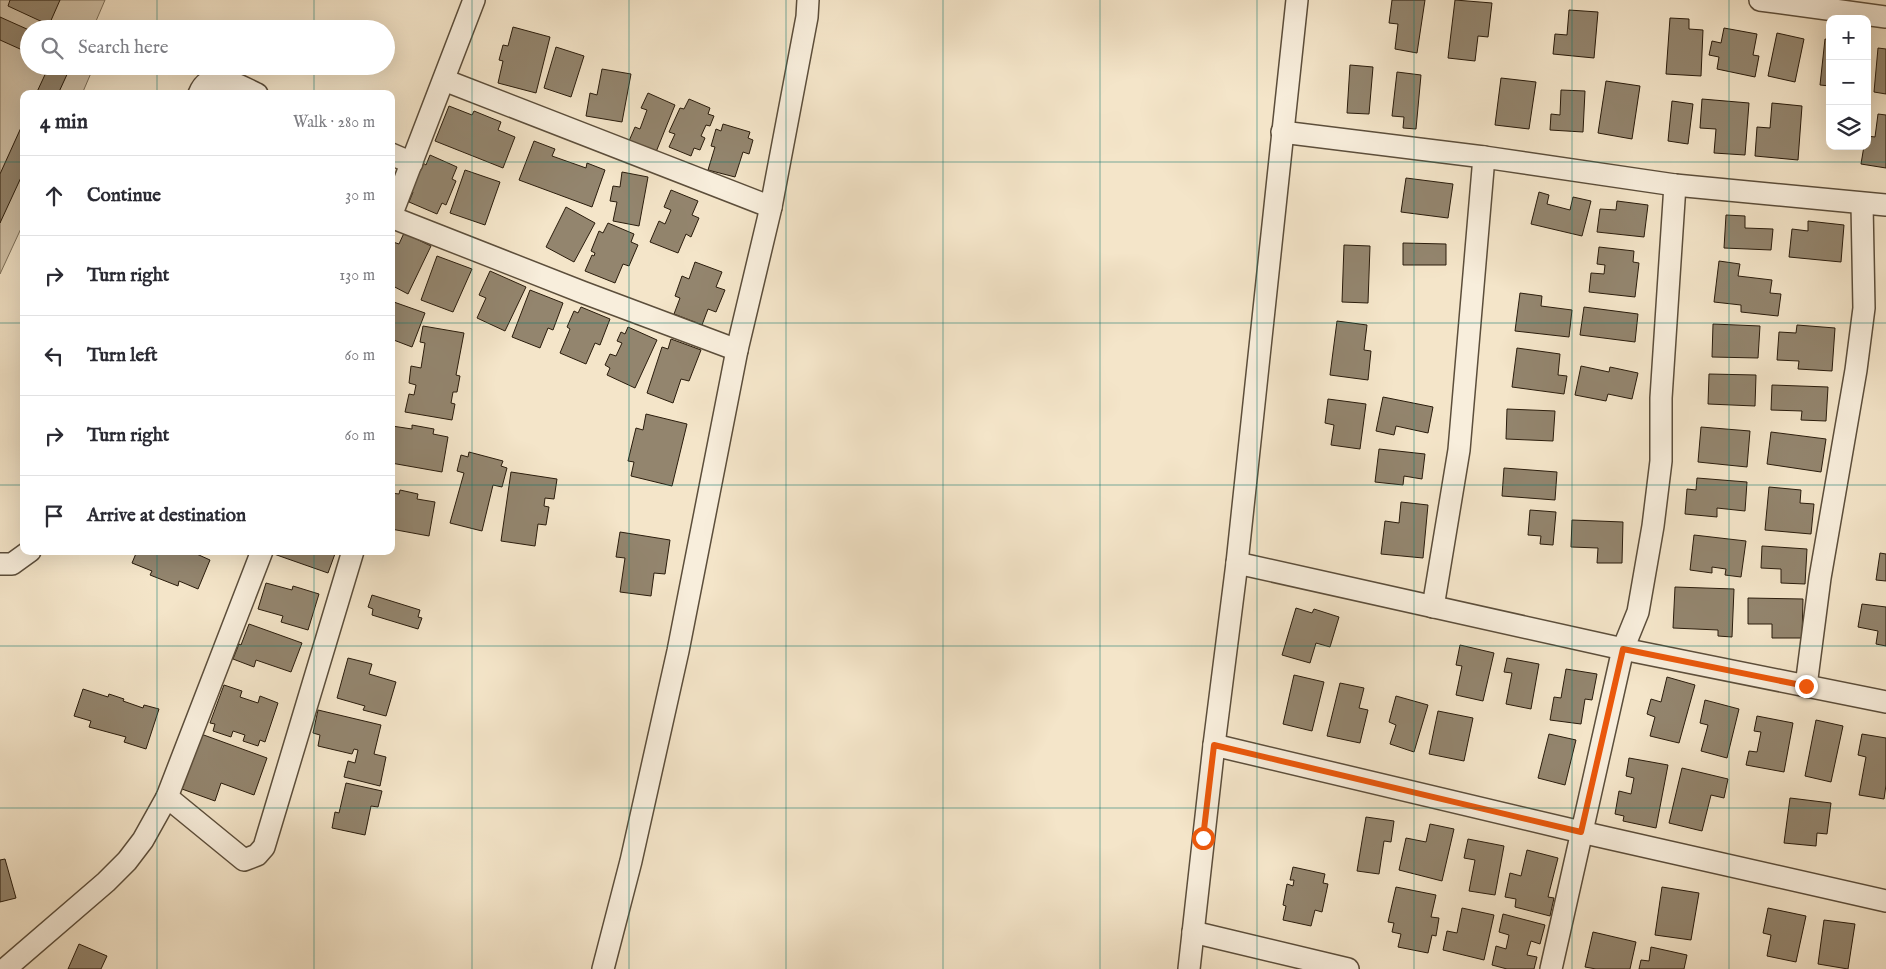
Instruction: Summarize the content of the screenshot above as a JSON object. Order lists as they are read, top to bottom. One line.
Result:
{"page":{"map_buttons":["+","−"],"search":"Search here","heading":["4 min","Walk · 280 m"],"list":[["Continue","30 m"],["Turn right","130 m"],["Turn left","60 m"],["Turn right","60 m"],"Arrive at destination"]}}
